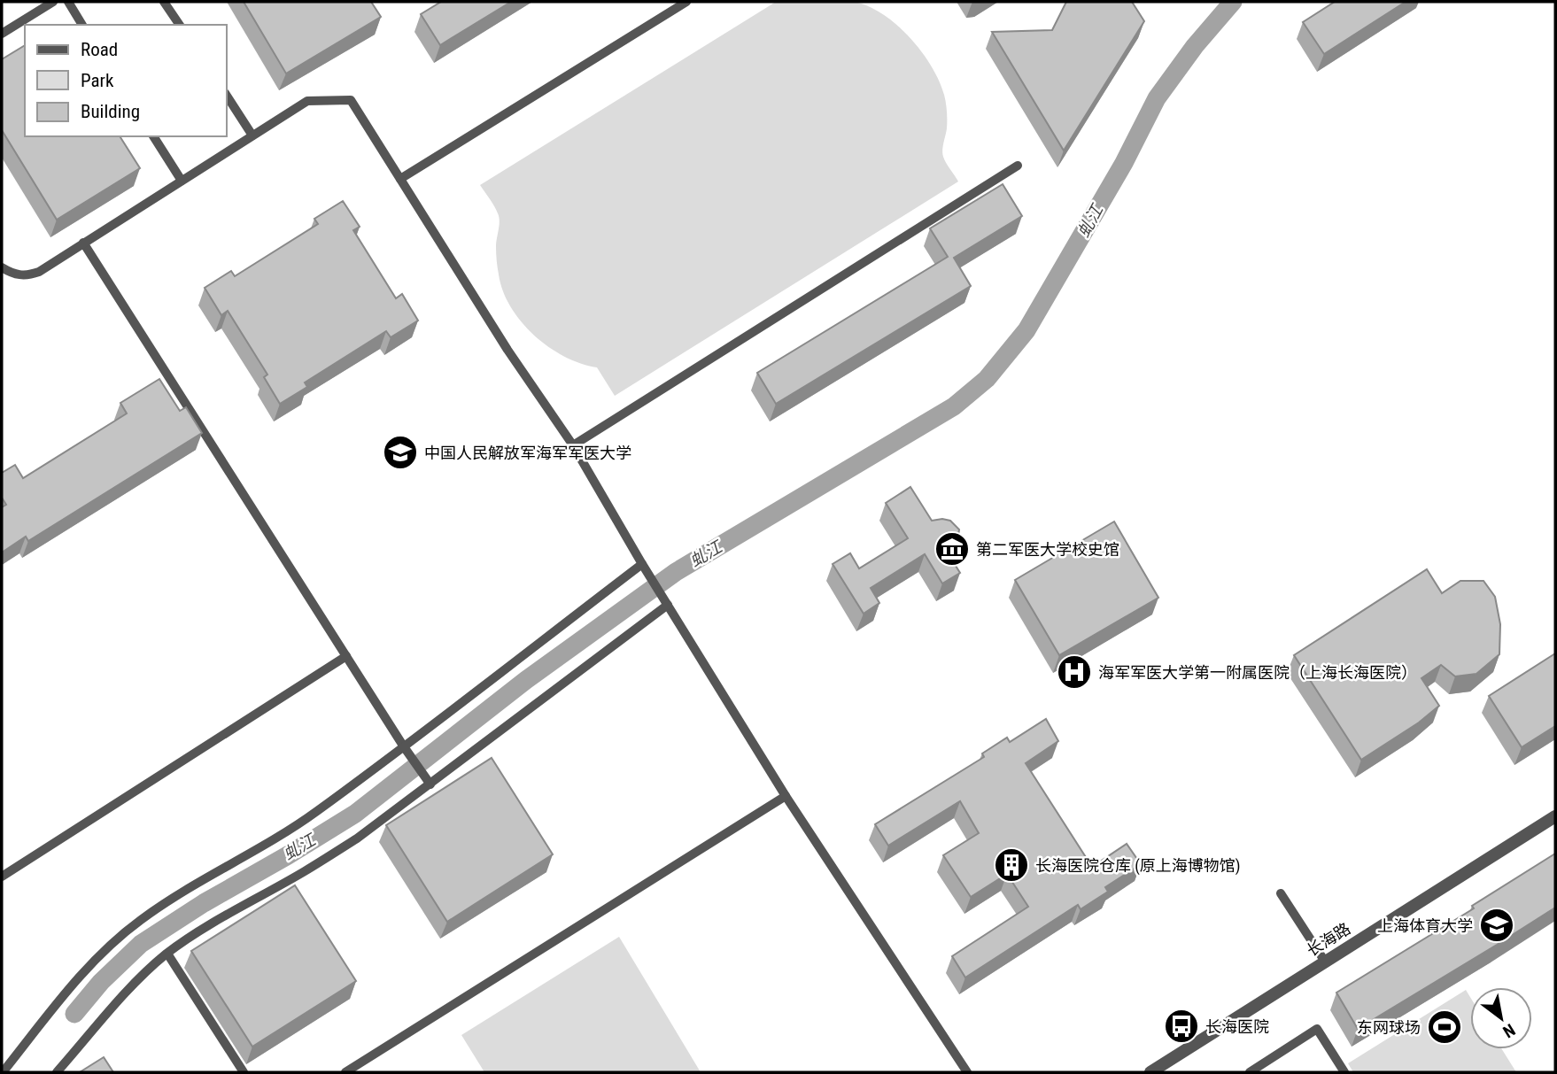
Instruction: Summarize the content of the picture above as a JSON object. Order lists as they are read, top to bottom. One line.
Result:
{"streets":{"street":["长海路"]},"water":["虬江"],"places":{"school or university":["中国人民解放军海军军医大学","上海体育大学"],"museum":["第二军医大学校史馆"],"hospital":["海军军医大学第一附属医院（上海长海医院）"],"building":["长海医院仓库 (原上海博物馆)"],"bus stop":["长海医院"],"sports":["东网球场"]},"legend":["Road","Park","Building"],"north":"bottom right"}
